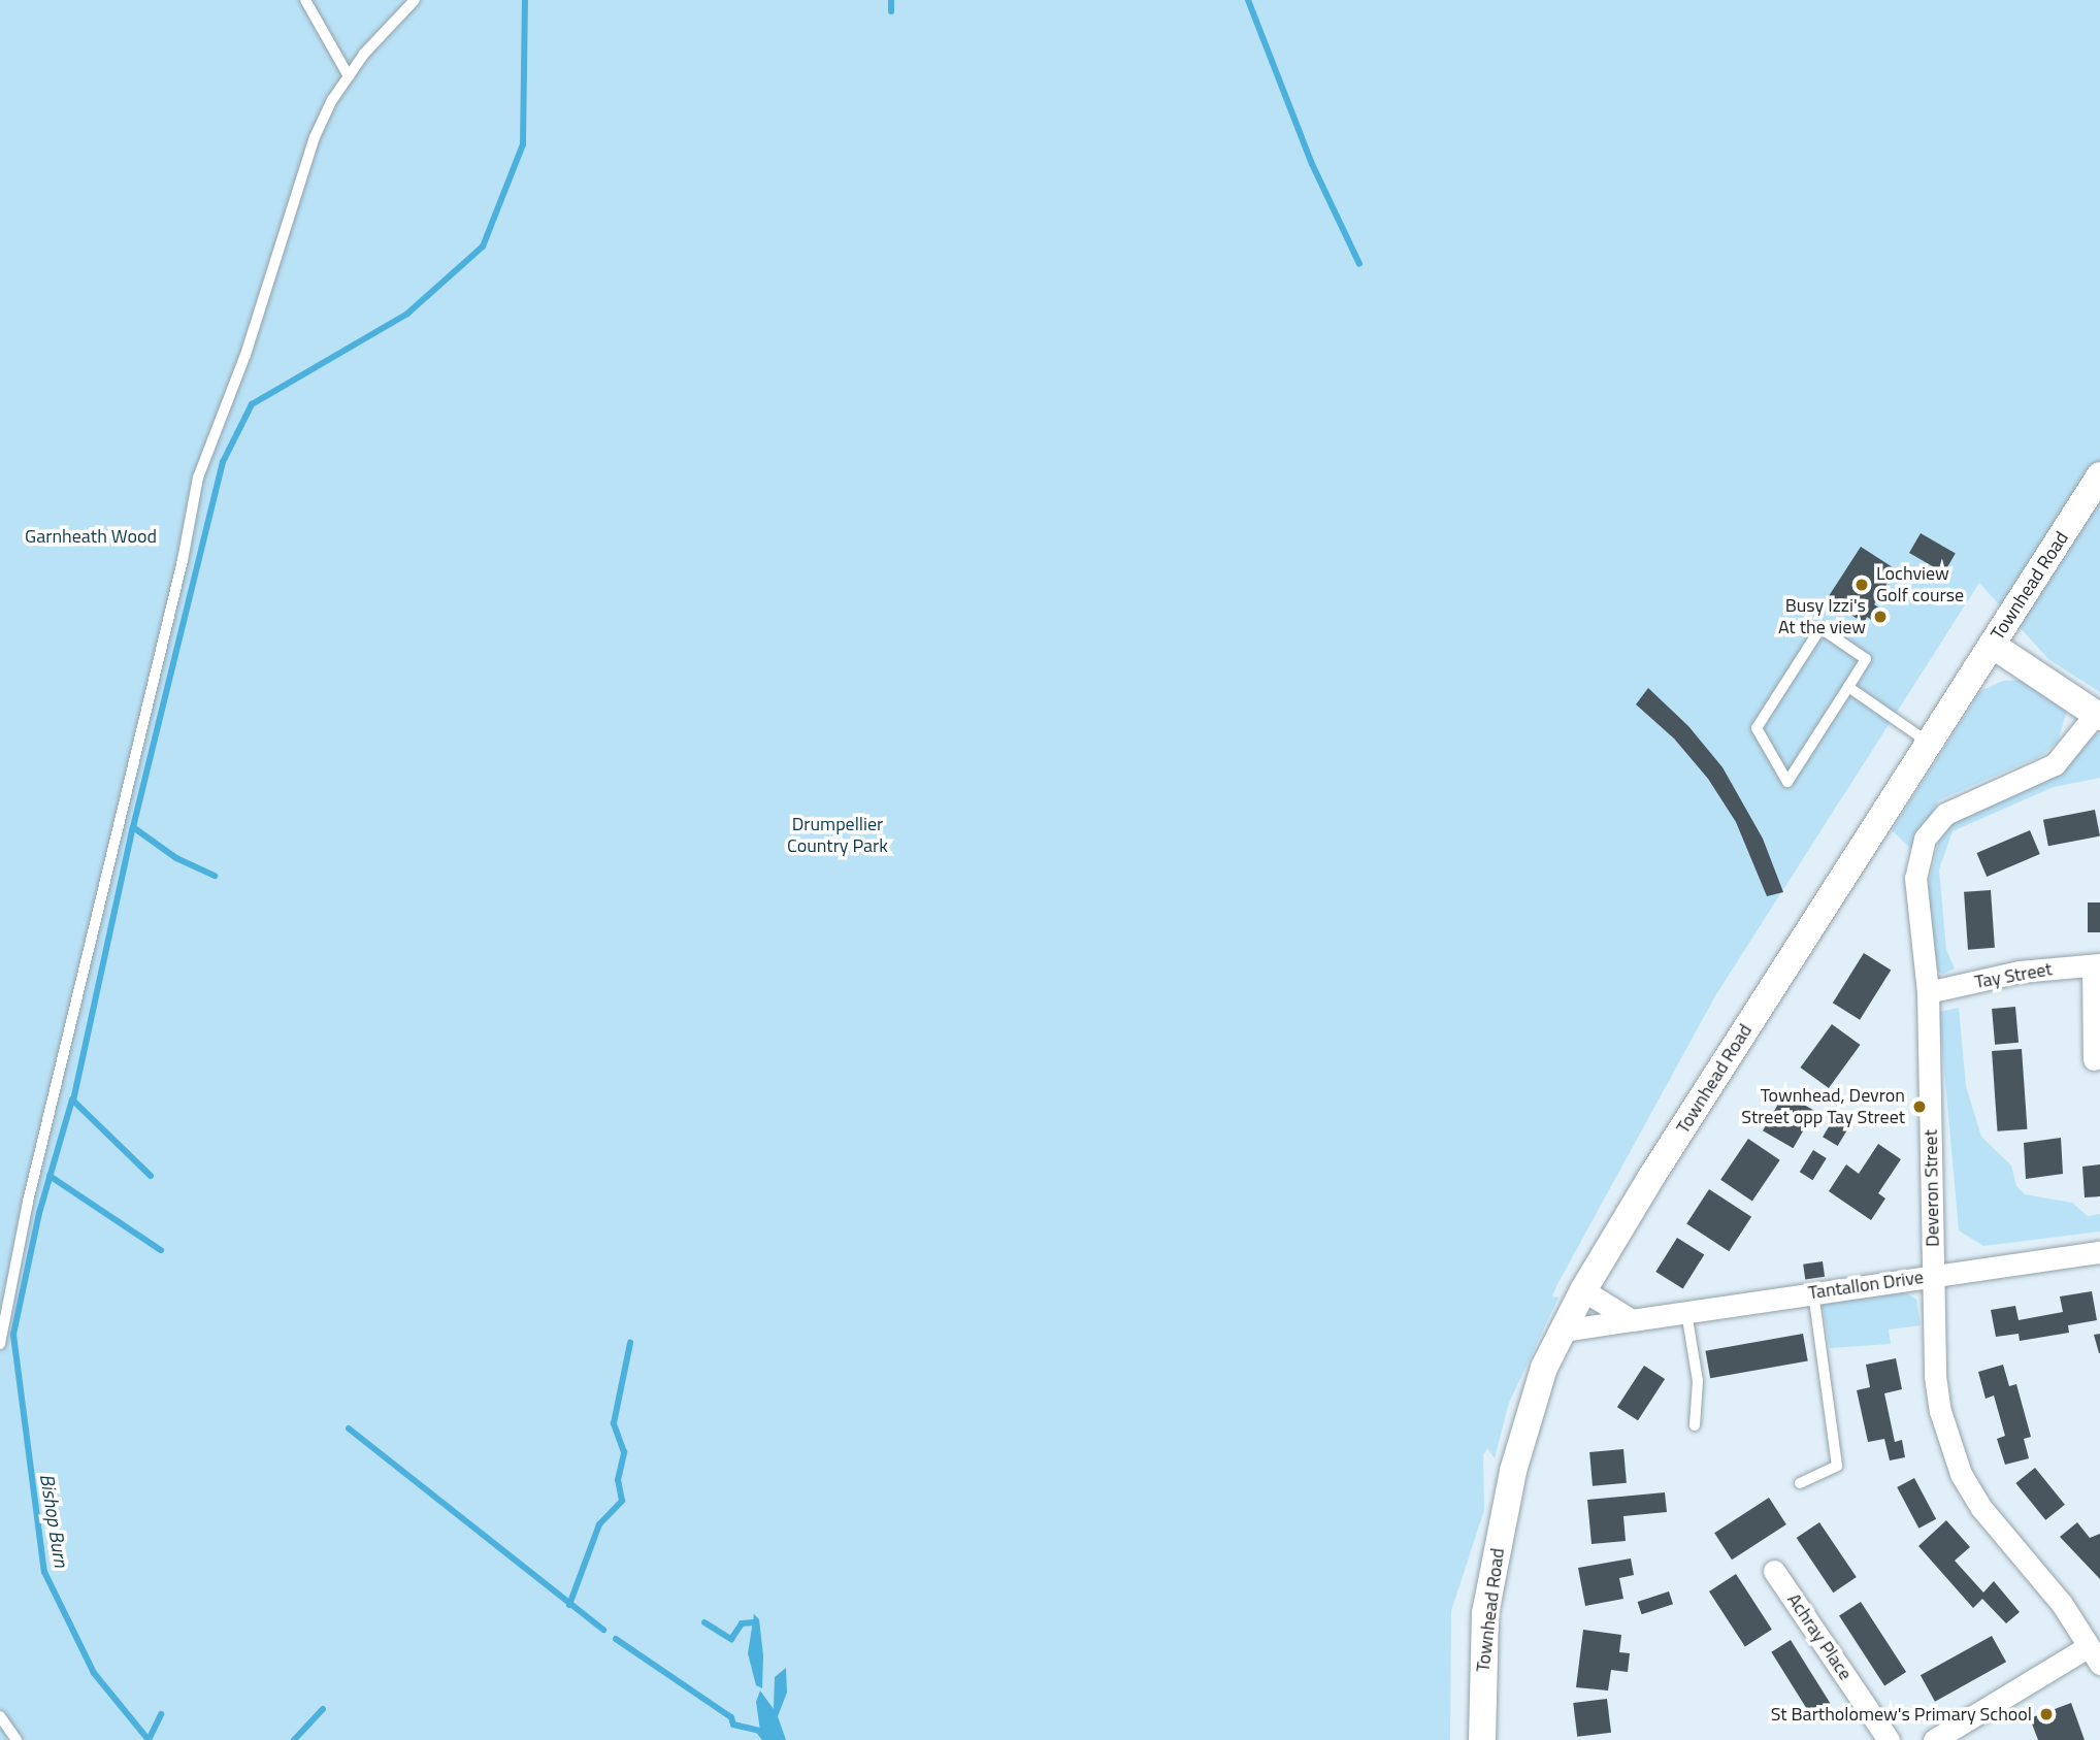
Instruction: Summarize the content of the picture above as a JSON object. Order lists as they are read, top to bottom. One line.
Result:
{"streets":{"street":["Townhead Road","Tay Street","Deveron Street","Tantallon Drive","Achray Place"]},"crossings":[["Townhead Road","Tantallon Drive"],["Tay Street","Deveron Street"],["Deveron Street","Tantallon Drive"]],"water":["Bishop Burn"],"parks":["Garnheath Wood","Drumpellier Country Park"],"places":["Lochview Golf course","Busy Izzi's At the view","Townhead, Devron Street opp Tay Street","St Bartholomew's Primary School"]}
